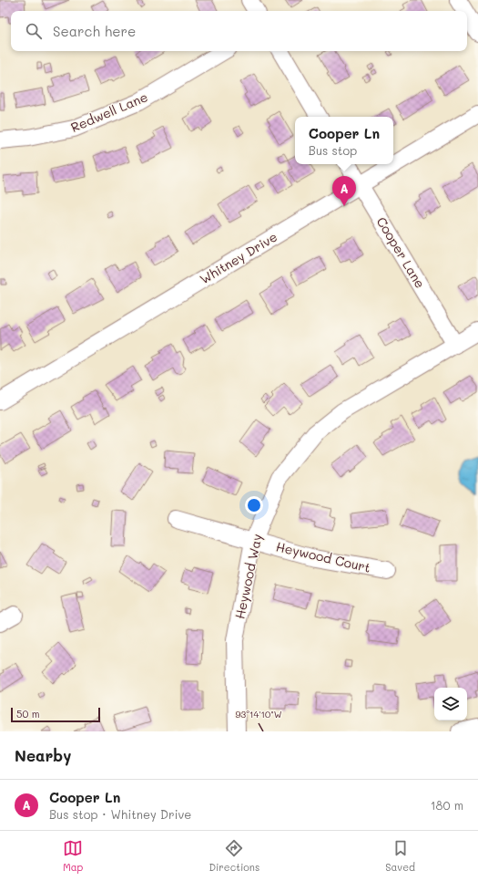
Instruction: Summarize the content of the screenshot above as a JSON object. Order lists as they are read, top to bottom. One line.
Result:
{"streets":{"street":["Redwell Lane","Cooper Lane","Whitney Drive","Heywood Court","Heywood Way"]},"crossings":[["Cooper Lane","Whitney Drive"],["Cooper Lane","Heywood Way"],["Heywood Court","Heywood Way"]],"scale_bar":"50 m","page":{"search":"Search here","popup":["Cooper Ln","Bus stop"],"pins":"A","scale":"50 m","heading":"Nearby","list":[{"mark":"A","name":"Cooper Ln","note":"Bus stop · Whitney Drive","value":"180 m"}],"nav":["Map","Directions","Saved"]},"coordinates":["93°14'10\"W"]}
